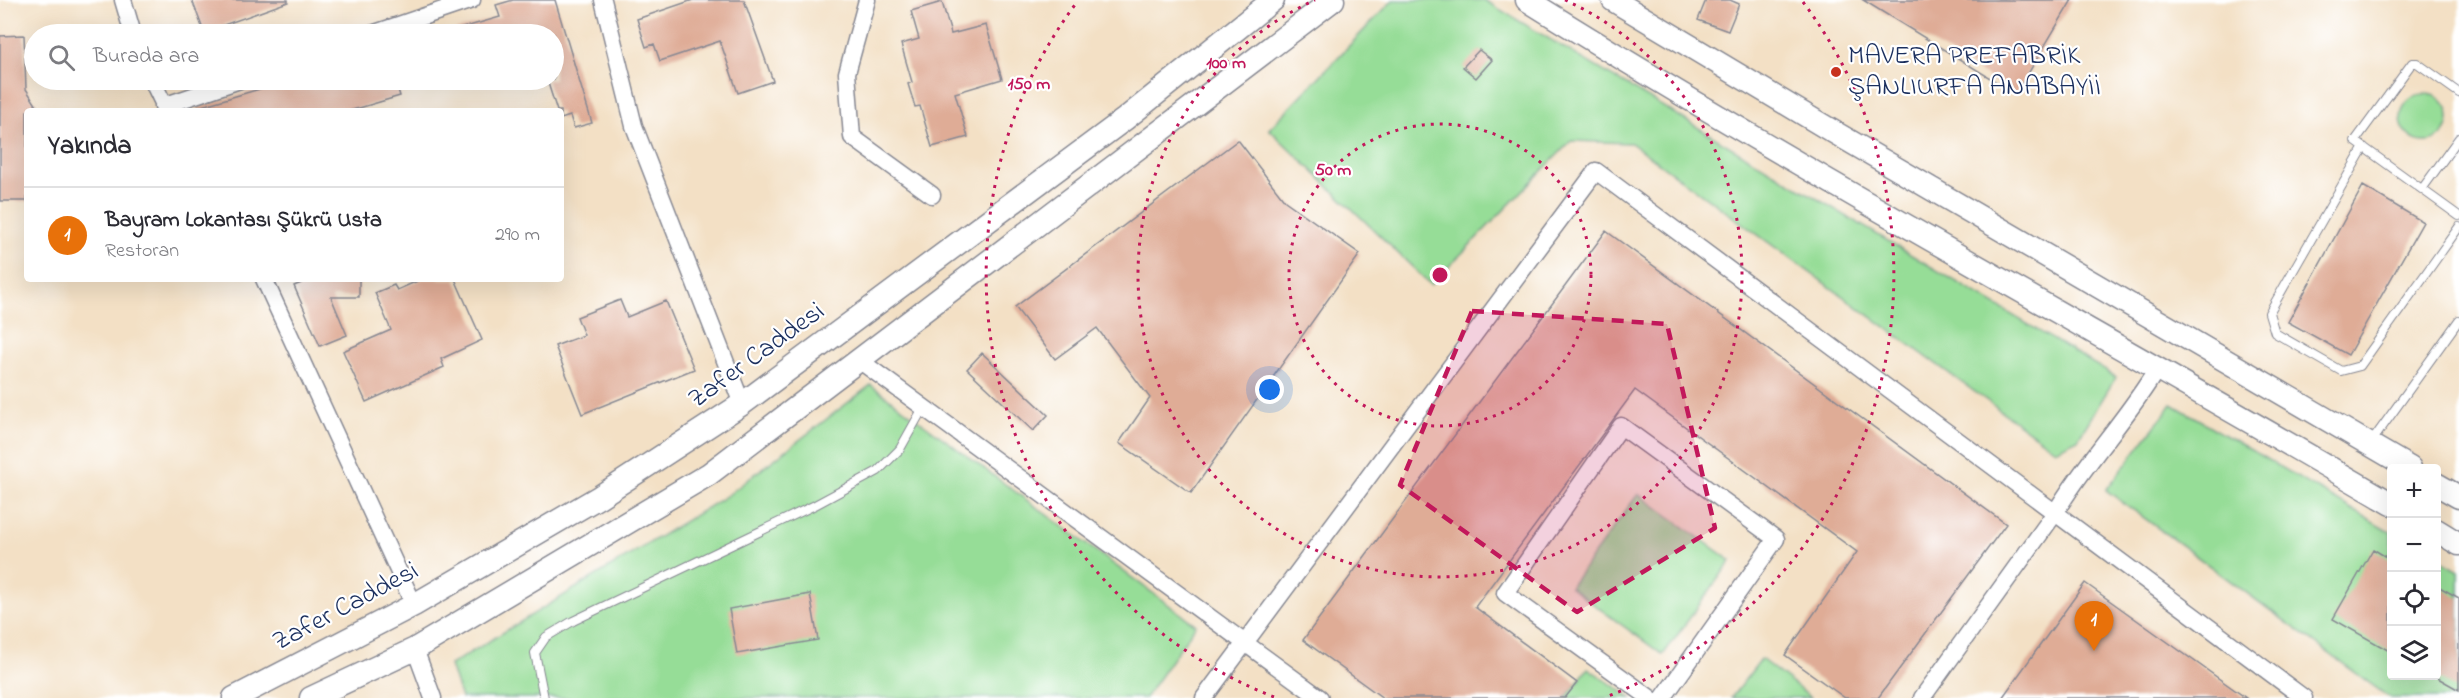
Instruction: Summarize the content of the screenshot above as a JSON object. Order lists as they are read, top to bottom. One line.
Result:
{"streets":{"main road":["Zafer Caddesi"]},"places":["MAVERA PREFABRİK ŞANLIURFA ANABAYİİ"],"page":{"search":"Burada ara","heading":"Yakında","list":[{"mark":"1","name":"Bayram Lokantası Şükrü Usta","note":"Restoran","value":"290 m"}],"map_buttons":["+","−"],"pins":"1"},"rings":["100 m","150 m","50 m"]}
